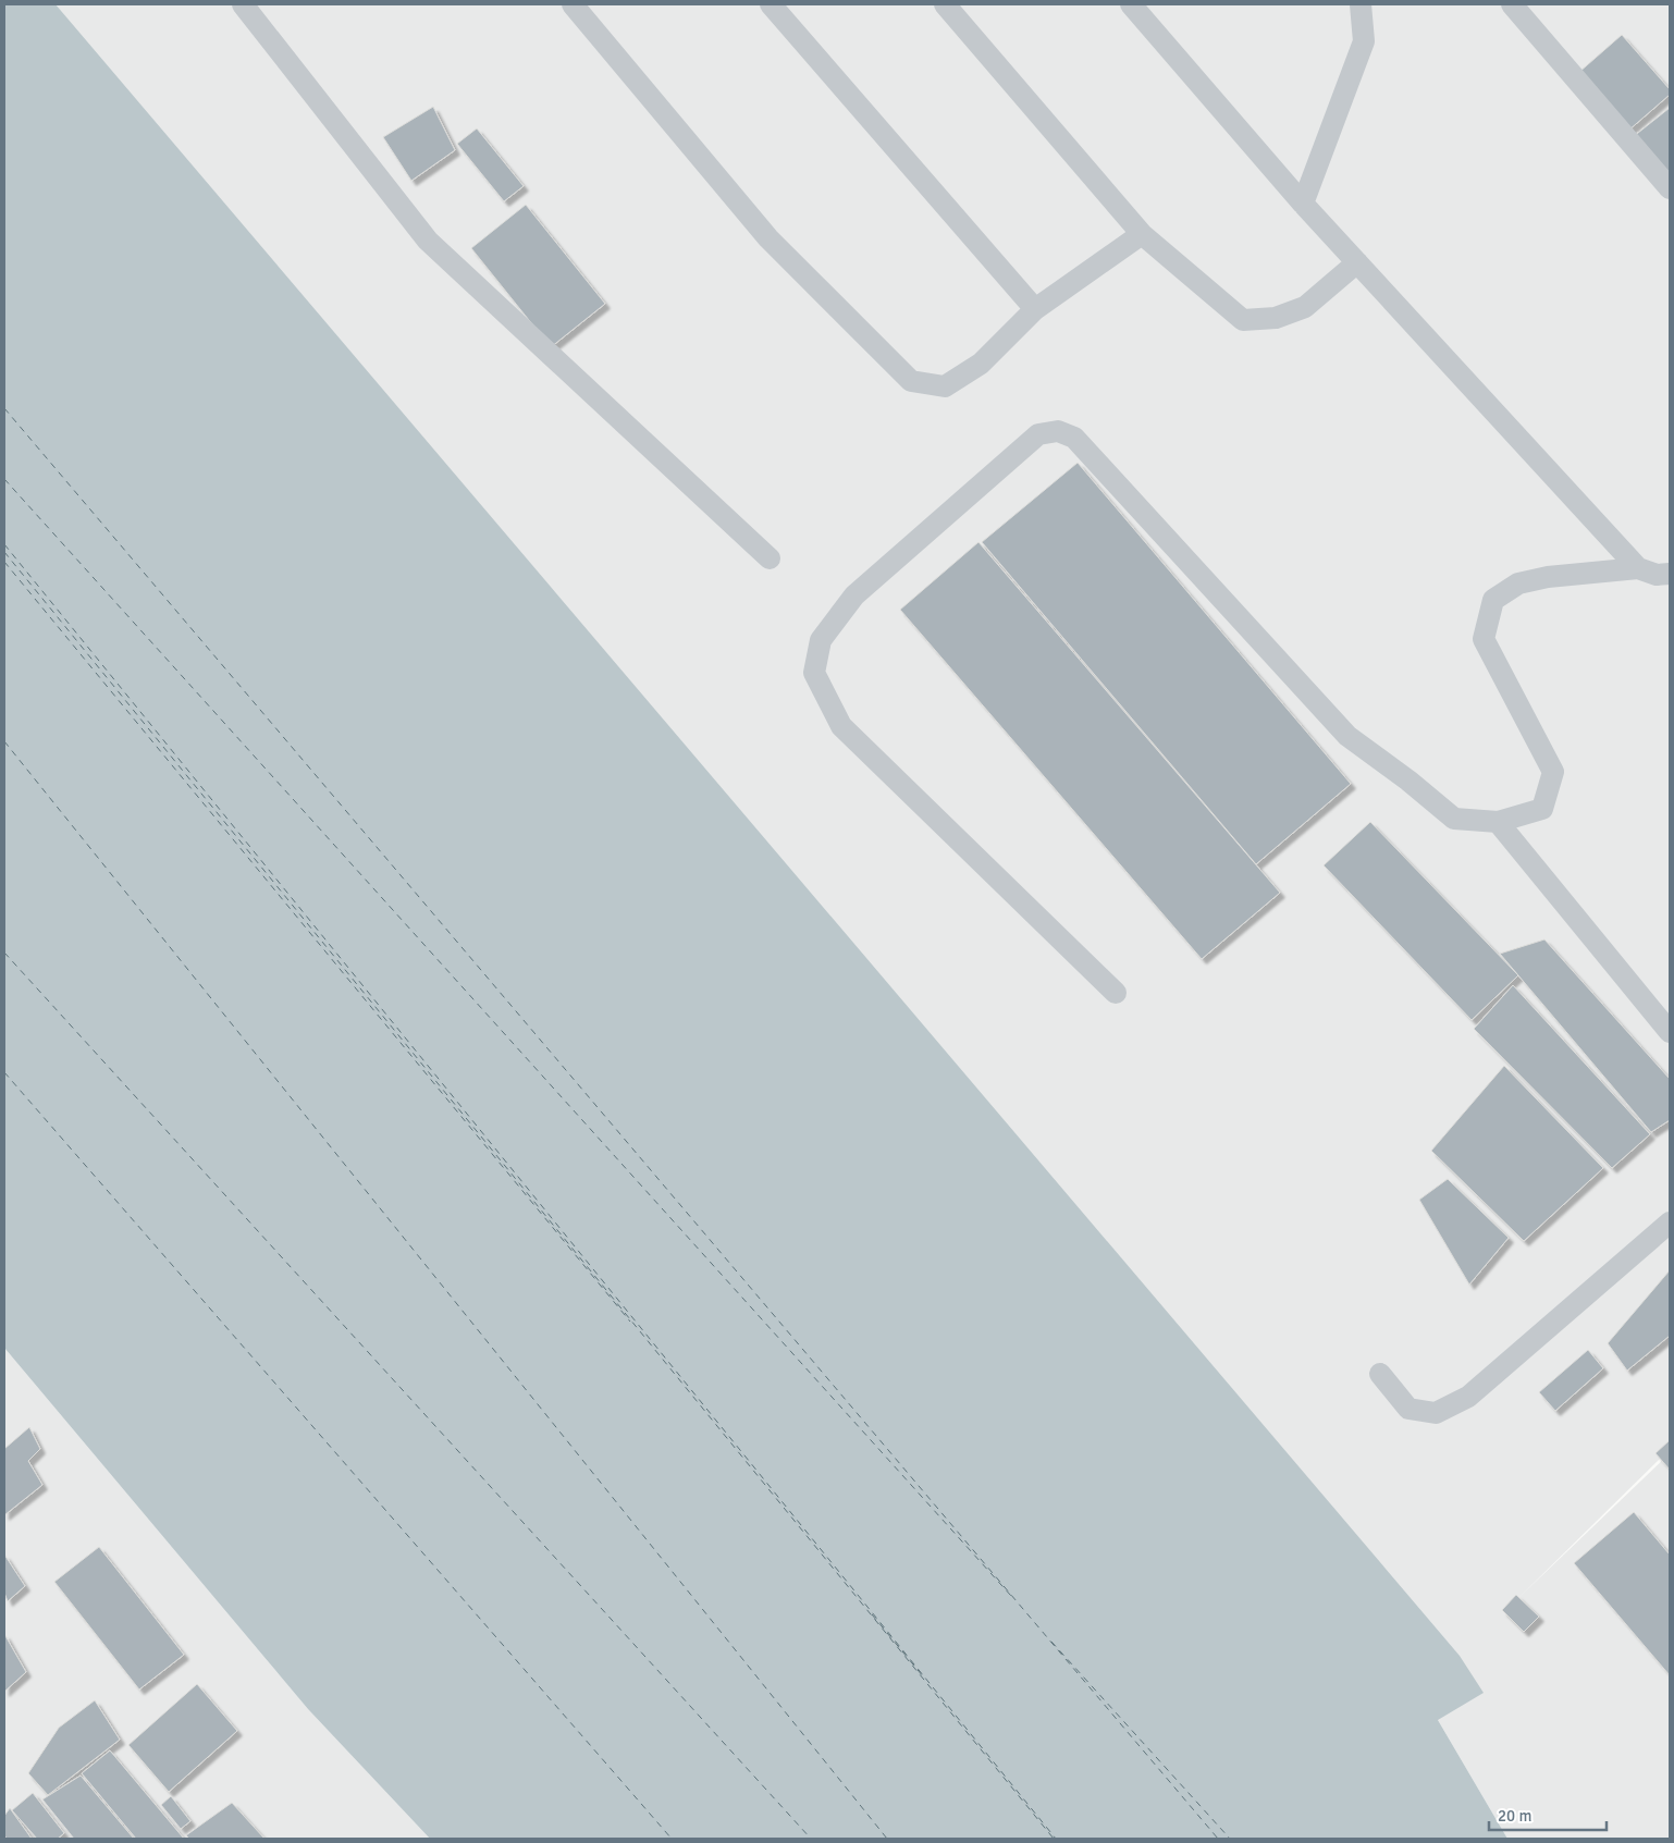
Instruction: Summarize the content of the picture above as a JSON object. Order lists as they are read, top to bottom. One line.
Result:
{"scale_bar":"20 m"}
